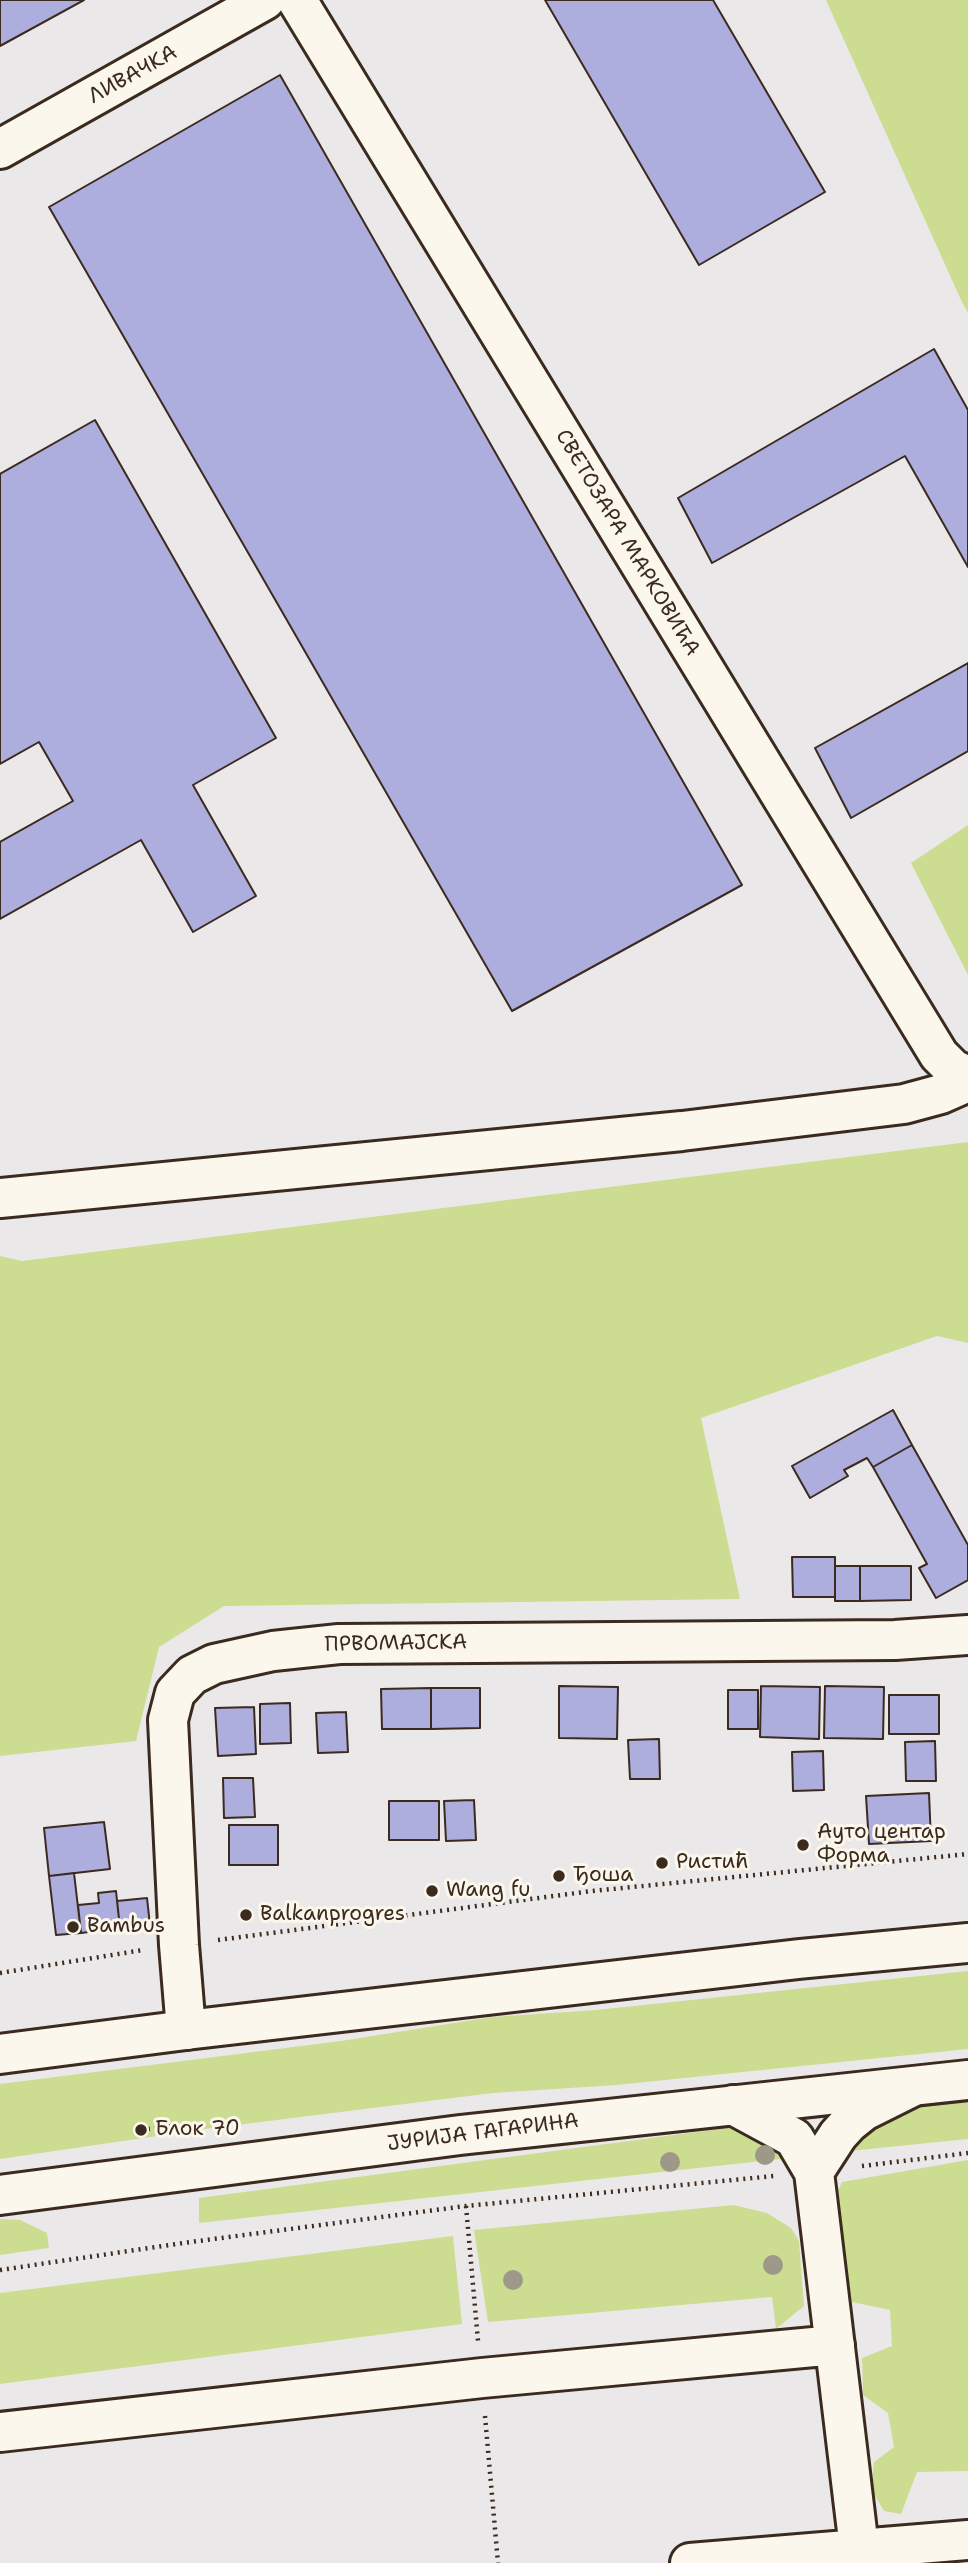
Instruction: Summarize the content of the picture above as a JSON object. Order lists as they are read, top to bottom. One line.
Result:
{"streets":{"main road":["ЛИВАЧКА","СВЕТОЗАРА МАРКОВИЋА","ПРВОМАЈСКА","ЈУРИЈА ГАГАРИНА"]},"places":["Ауто центар Форма","Ристић","Ђоша","Wang fu","Balkanprogres","Bambus","Блок 70"]}
